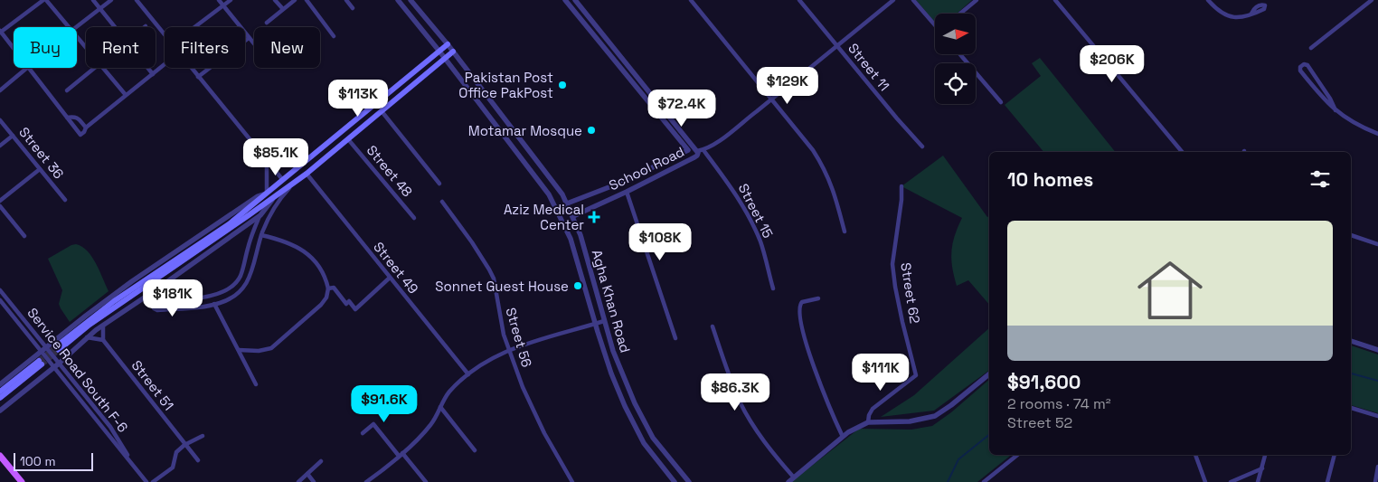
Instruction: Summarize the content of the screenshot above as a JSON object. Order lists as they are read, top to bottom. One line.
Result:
{"streets":{"street":["Street 11","Street 36","School Road","Street 48","Street 15","Street 49","Street 62","Agha Khan Road","Street 56","Service Road South F-6","Street 51"]},"crossings":[["School Road","Agha Khan Road"]],"places":{"other":["Pakistan Post Office PakPost","Motamar Mosque","Sonnet Guest House"],"health":["Aziz Medical Center"]},"scale_bar":"100 m","north":"right","page":{"chip":["Buy","Rent","Filters","New"],"price":["$206K","$129K","$113K","$72.4K","$85.1K","$108K","$181K","$111K","$86.3K","$91.6K"],"heading":"10 homes","list":[{"name":"$91,600","note":"2 rooms · 74 m² · Street 52"}],"scale":"100 m"}}
